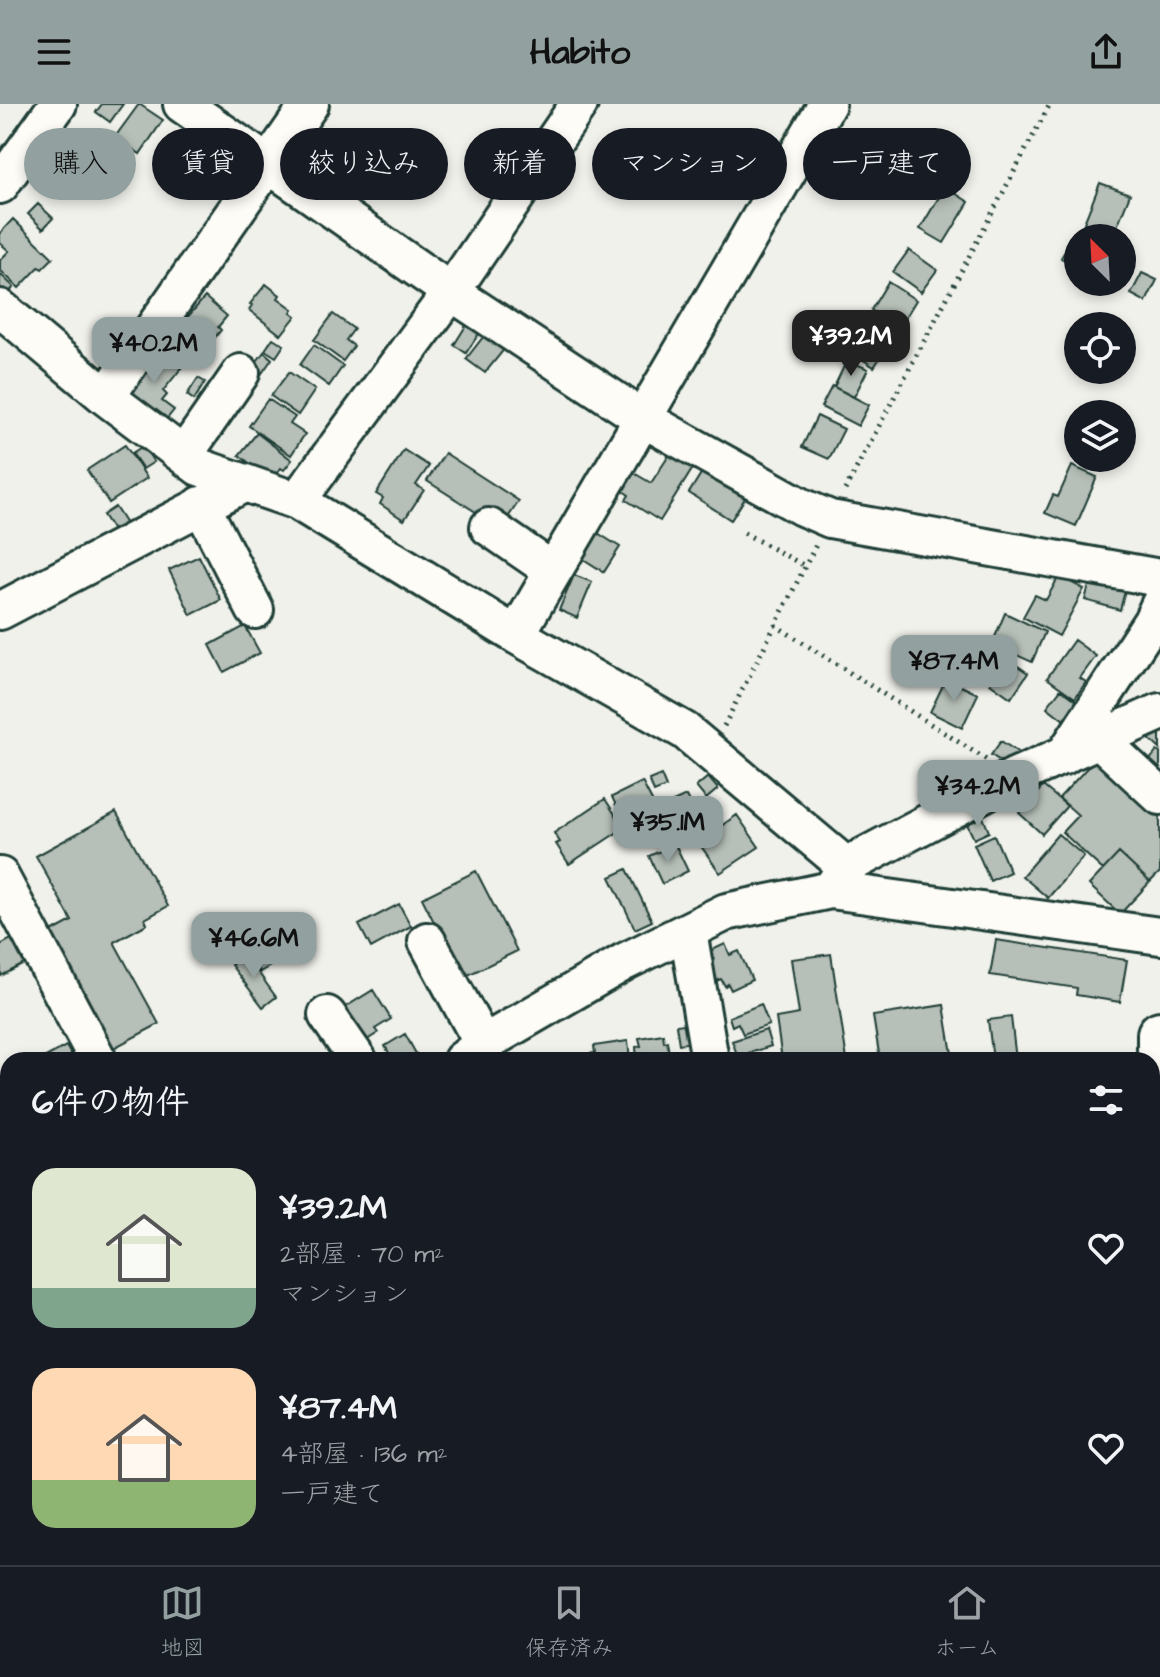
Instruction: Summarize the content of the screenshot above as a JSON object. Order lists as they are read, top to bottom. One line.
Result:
{"north":"top left","page":{"header":"Habito","chip":["購入","賃貸","絞り込み","新着","マンション","一戸建て"],"price":["¥39.2M","¥40.2M","¥87.4M","¥34.2M","¥35.1M","¥46.6M"],"heading":"6件の物件","list":[{"name":"¥39.2M","note":"2部屋 · 70 m² · マンション"},{"name":"¥87.4M","note":"4部屋 · 136 m² · 一戸建て"}],"tabs":["地図","保存済み","ホーム"]}}
